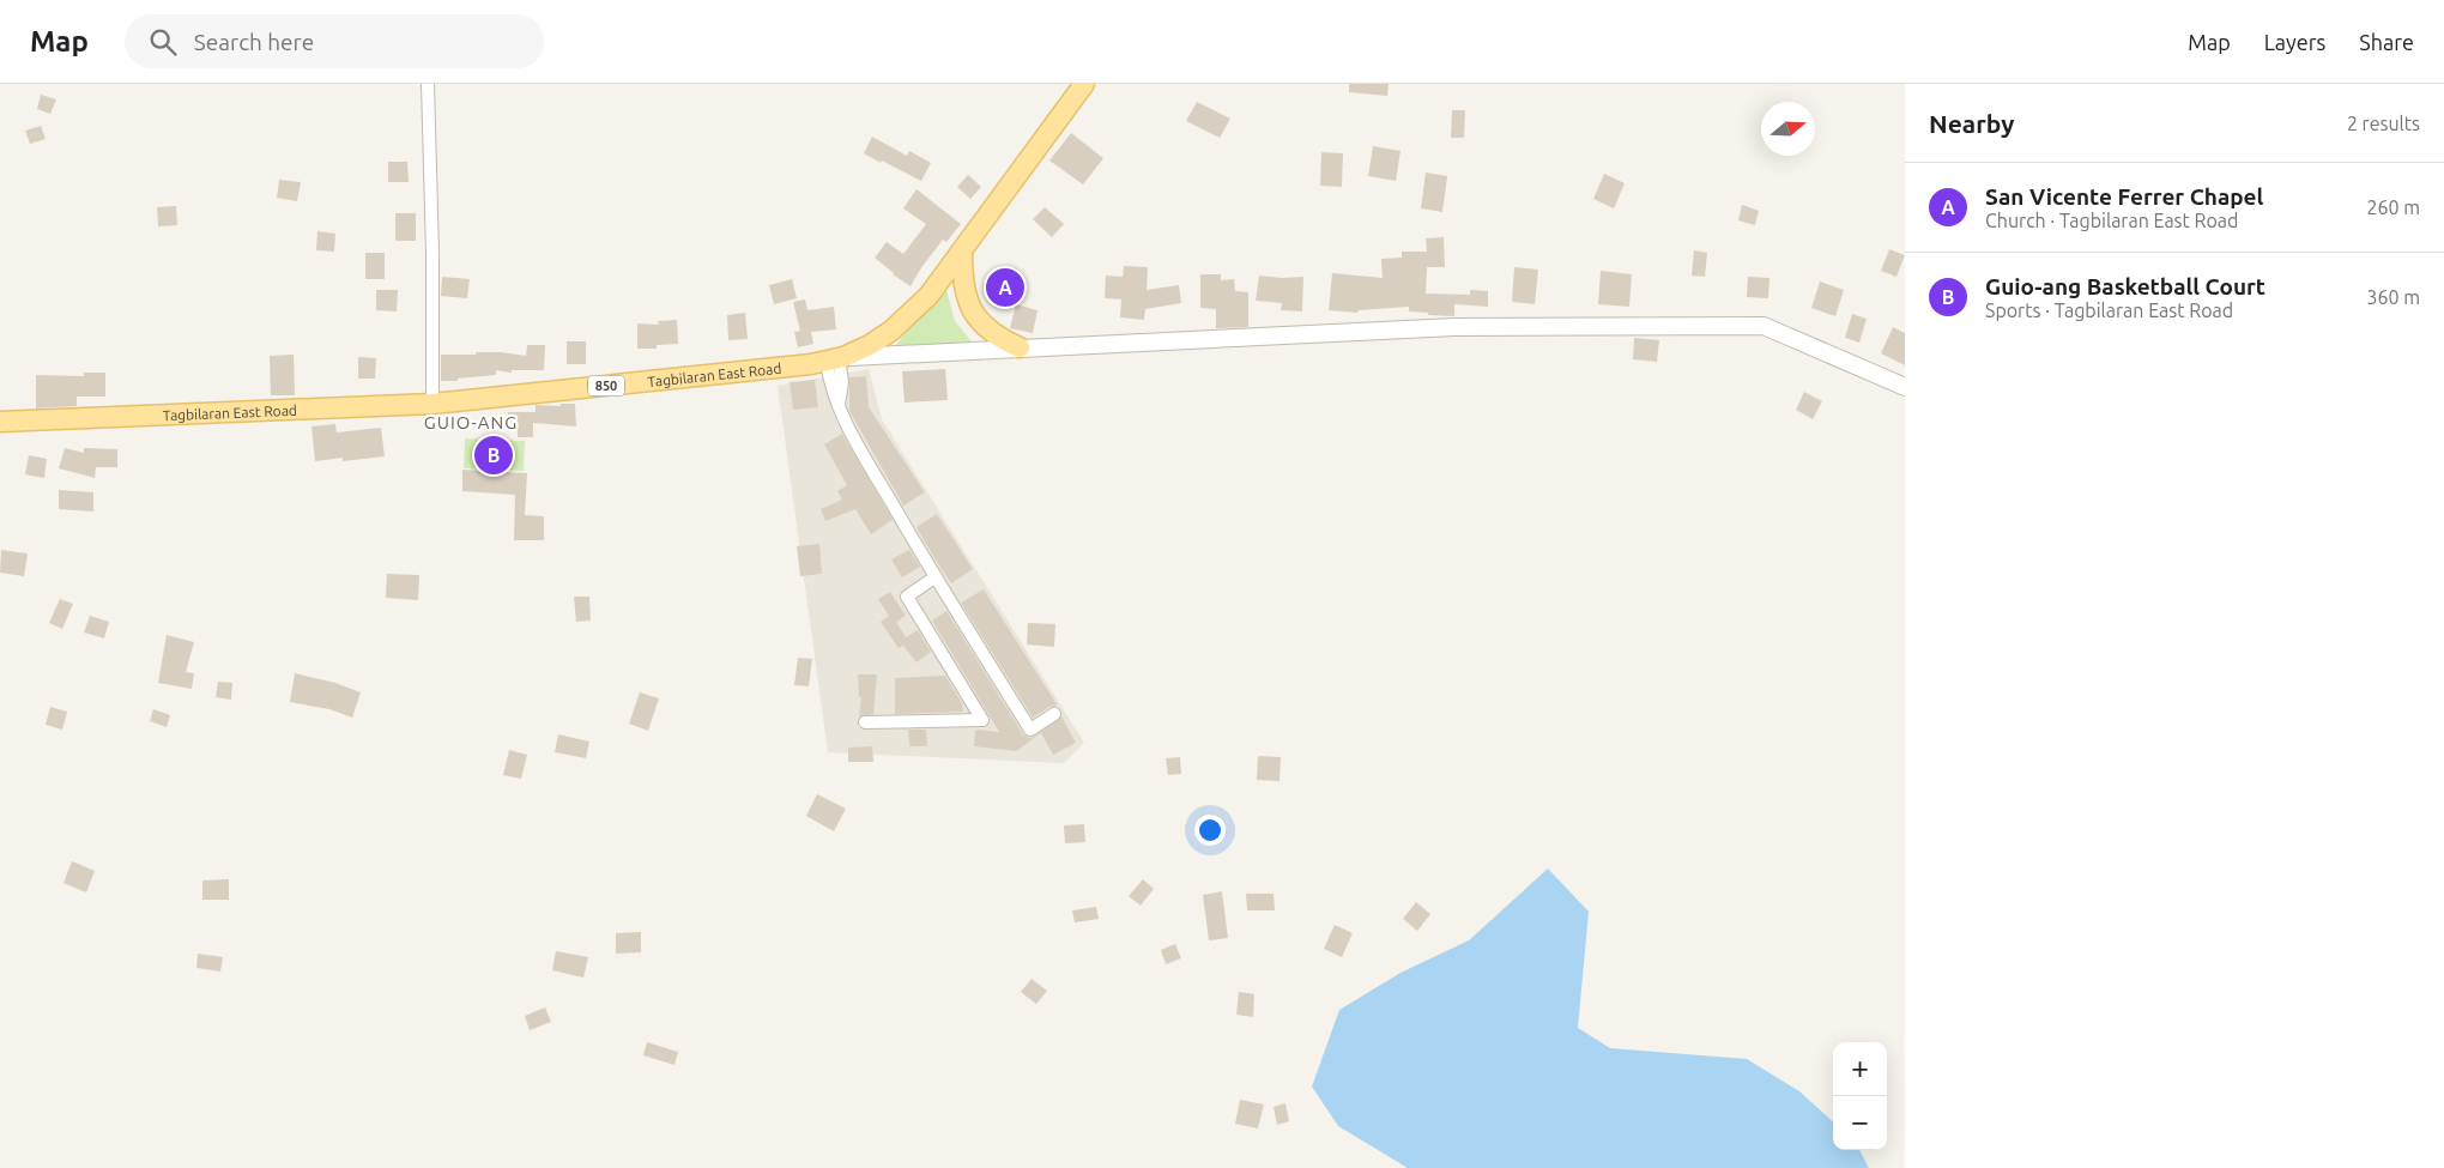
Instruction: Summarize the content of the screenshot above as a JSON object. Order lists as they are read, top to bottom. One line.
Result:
{"streets":{"main road":["Tagbilaran East Road","850"]},"districts":["GUIO-ANG"],"north":"right","page":{"header":"Map","search":"Search here","nav":["Map","Layers","Share"],"heading":["Nearby","2 results"],"list":[{"mark":"A","name":"San Vicente Ferrer Chapel","note":"Church · Tagbilaran East Road","value":"260 m"},{"mark":"B","name":"Guio-ang Basketball Court","note":"Sports · Tagbilaran East Road","value":"360 m"}],"pins":["A","B"],"map_buttons":["+","−"]}}
